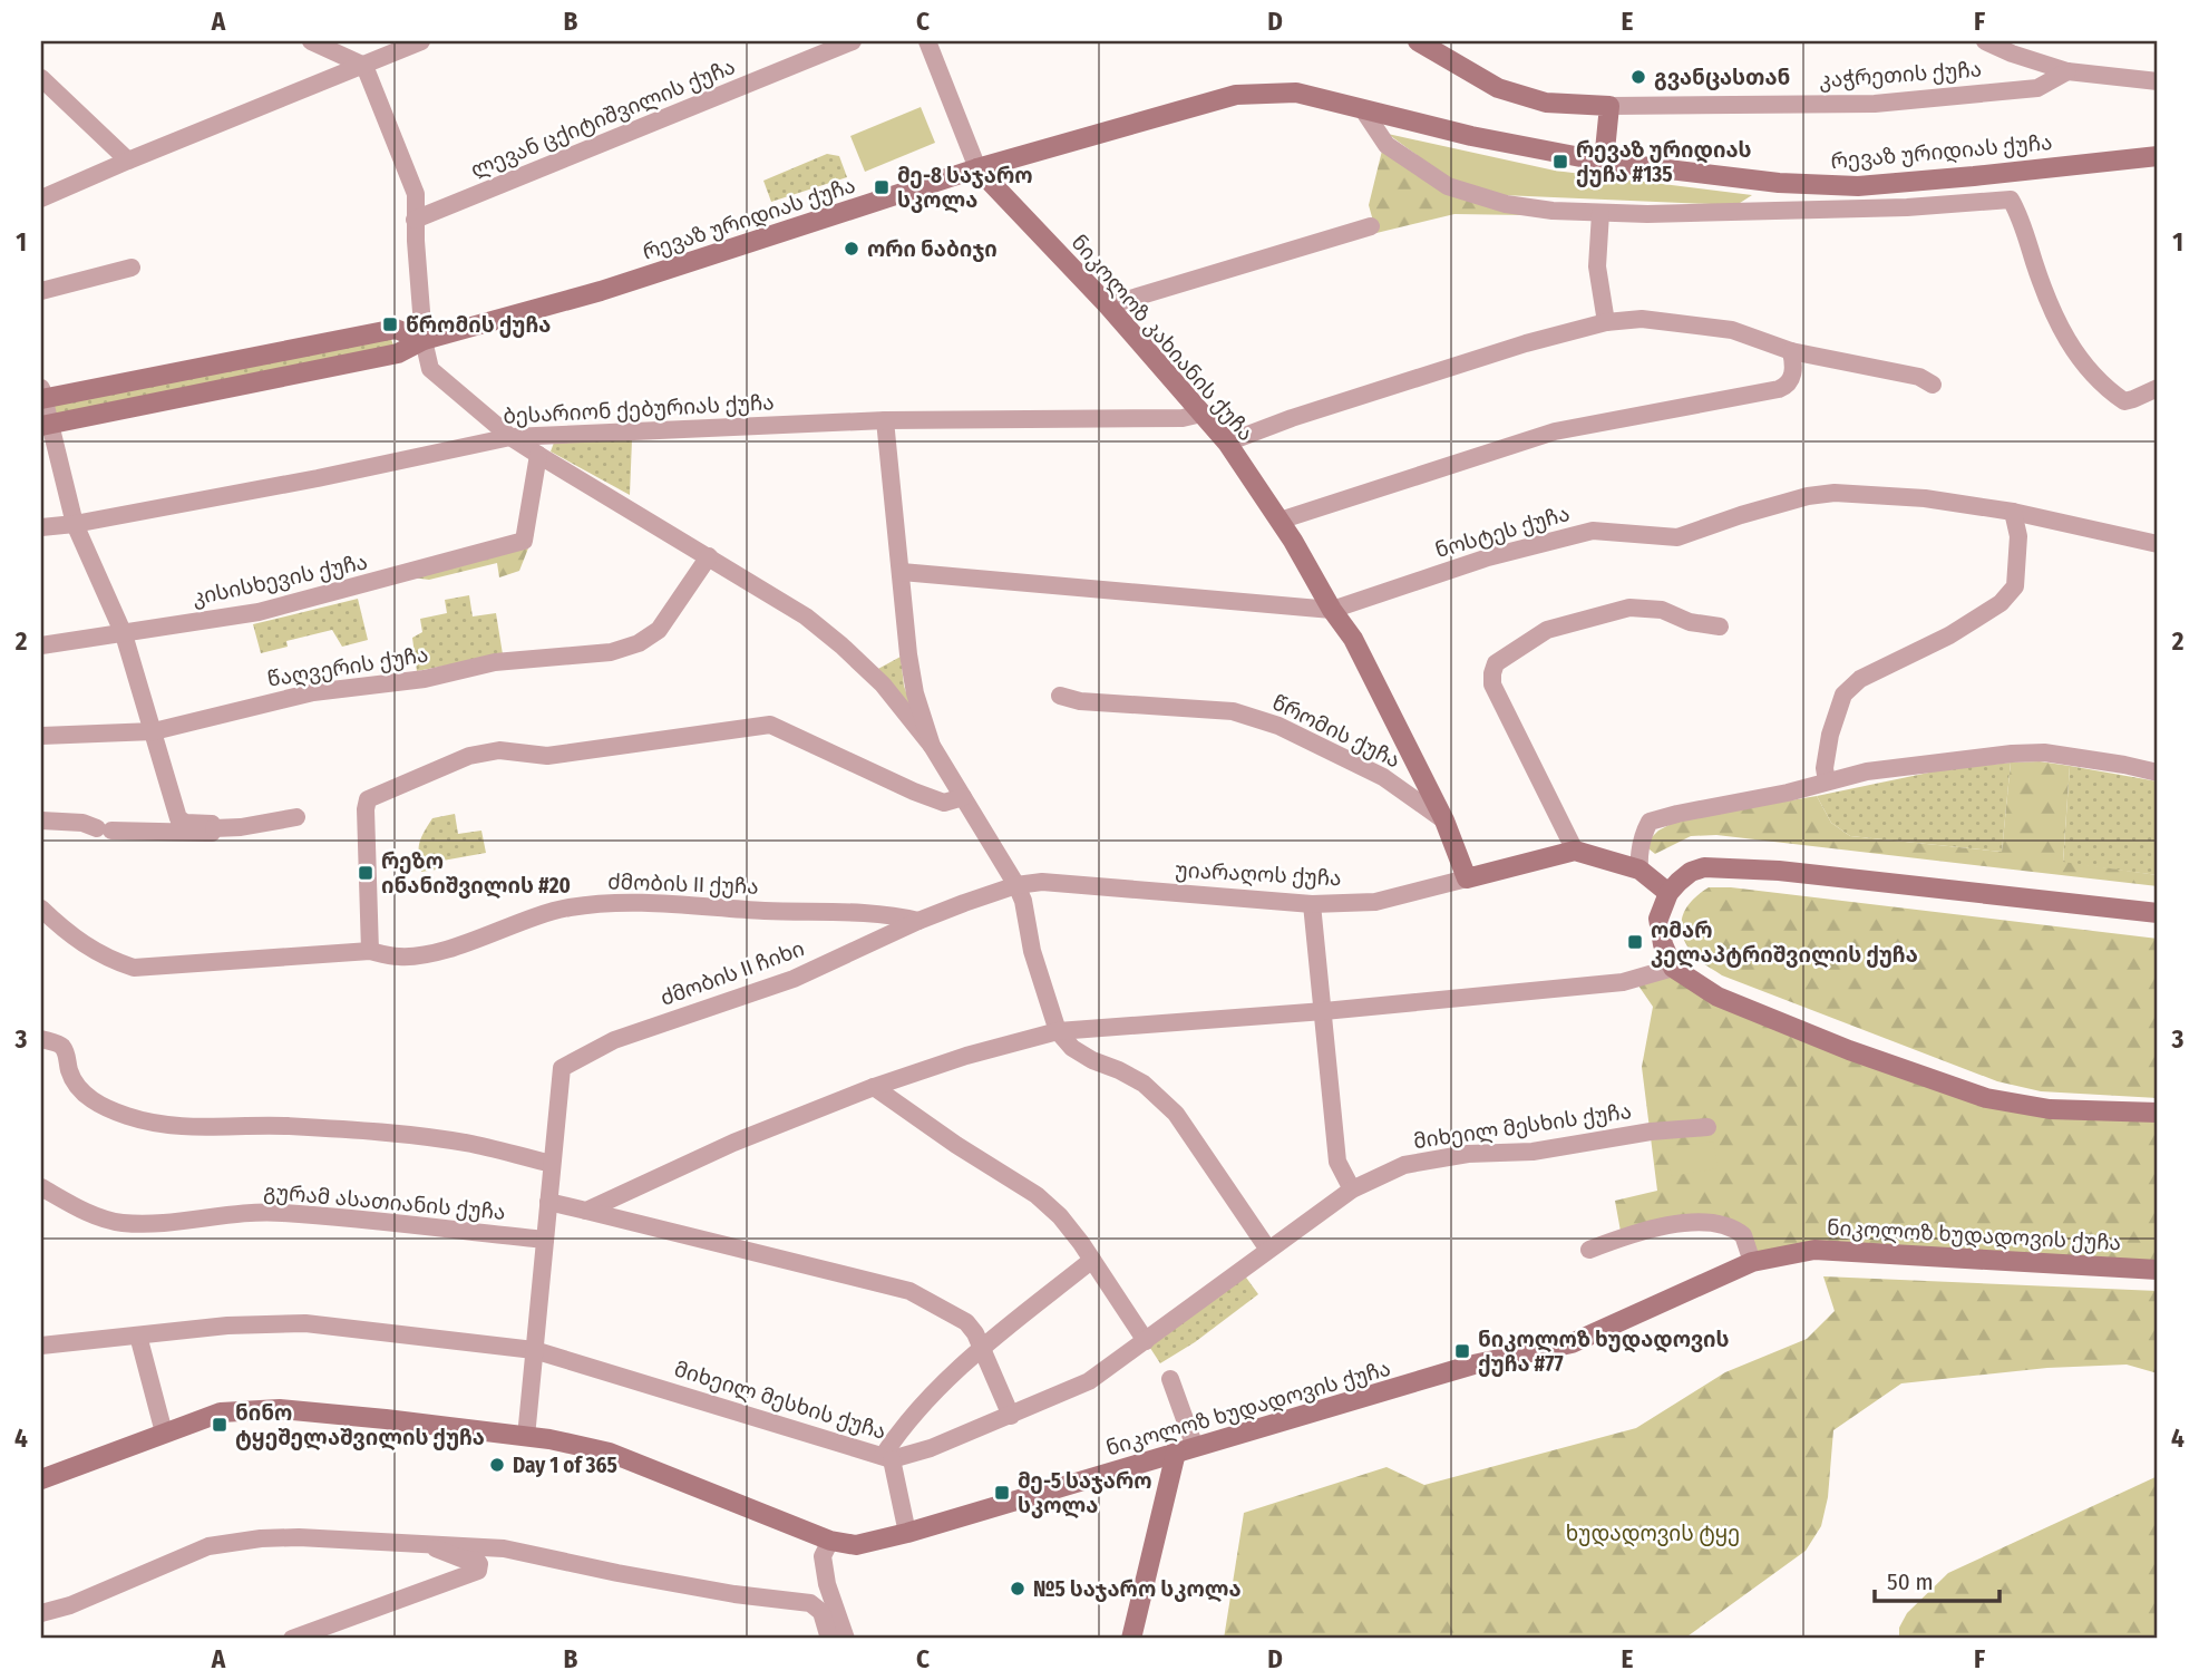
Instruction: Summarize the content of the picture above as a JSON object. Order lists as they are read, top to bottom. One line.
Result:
{"streets":{"street":["კაჭრეთის ქუჩა","ლევან ცქიტიშვილის ქუჩა","რევაზ ურიდიას ქუჩა","ნიკოლოზ კახიანის ქუჩა","ბესარიონ ქებურიას ქუჩა","ნოსტეს ქუჩა","კისისხევის ქუჩა","წაღვერის ქუჩა","წრომის ქუჩა","უიარაღოს ქუჩა","ძმობის II ქუჩა","ძმობის II ჩიხი","მიხეილ მესხის ქუჩა","გურამ ასათიანის ქუჩა","ნიკოლოზ ხუდადოვის ქუჩა"]},"crossings":[["რევაზ ურიდიას ქუჩა","ნიკოლოზ კახიანის ქუჩა"],["ნიკოლოზ კახიანის ქუჩა","ბესარიონ ქებურიას ქუჩა"],["ნიკოლოზ კახიანის ქუჩა","ნოსტეს ქუჩა"],["ნიკოლოზ კახიანის ქუჩა","წრომის ქუჩა"],["ნიკოლოზ კახიანის ქუჩა","უიარაღოს ქუჩა"],["უიარაღოს ქუჩა","ძმობის II ქუჩა"],["ძმობის II ქუჩა","ძმობის II ჩიხი"]],"parks":["ხუდადოვის ტყე"],"places":{"other":["გვანცასთან","ორი ნაბიჯი","Day 1 of 365","№5 საჯარო სკოლა"],"transit":["რევაზ ურიდიას ქუჩა #135","მე-8 საჯარო სკოლა","წრომის ქუჩა","რეზო ინანიშვილის #20","ომარ კელაპტრიშვილის ქუჩა","ნიკოლოზ ხუდადოვის ქუჩა #77","ნინო ტყეშელაშვილის ქუჩა","მე-5 საჯარო სკოლა"]},"scale_bar":"50 m","grid":{"columns":["A","B","C","D","E","F"],"rows":["1","2","3","4"]}}
